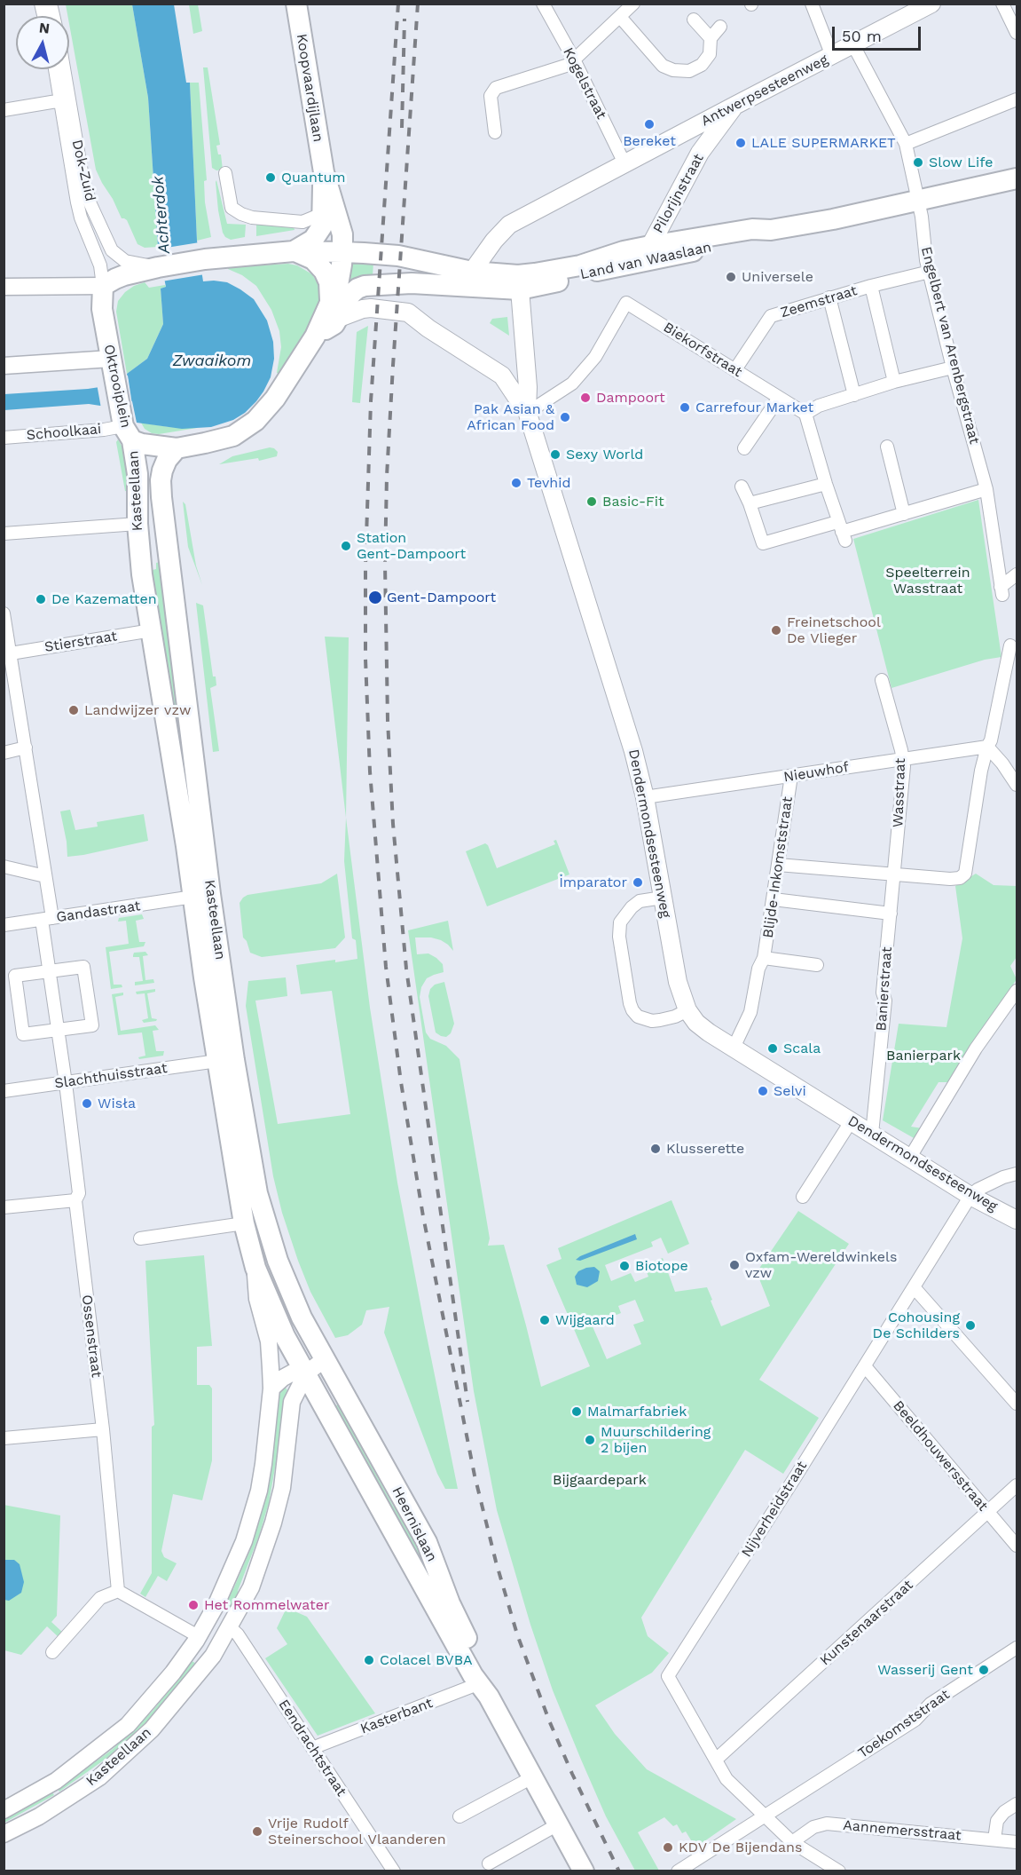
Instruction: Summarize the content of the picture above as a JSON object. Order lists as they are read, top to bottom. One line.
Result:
{"streets":{"main road":["Koopvaardijlaan","Antwerpsesteenweg","Pilorijnstraat","Land van Waaslaan","Oktrooiplein","Kasteellaan","Dendermondsesteenweg","Heernislaan"],"street":["Kogelstraat","Dok-Zuid","Zeemstraat","Engelbert van Arenbergstraat","Biekorfstraat","Schoolkaai","Stierstraat","Nieuwhof","Wasstraat","Blijde-Inkomststraat","Gandastraat","Banierstraat","Slachthuisstraat","Ossenstraat","Beeldhouwersstraat","Nijverheidstraat","Kunstenaarstraat","Kasterbant","Toekomststraat","Eendrachtstraat","Aannemersstraat"]},"crossings":[["Kogelstraat","Antwerpsesteenweg"],["Koopvaardijlaan","Oktrooiplein"],["Antwerpsesteenweg","Pilorijnstraat"],["Antwerpsesteenweg","Engelbert van Arenbergstraat"],["Dok-Zuid","Oktrooiplein"],["Pilorijnstraat","Land van Waaslaan"],["Land van Waaslaan","Engelbert van Arenbergstraat"],["Land van Waaslaan","Dendermondsesteenweg"],["Zeemstraat","Engelbert van Arenbergstraat"],["Zeemstraat","Biekorfstraat"],["Biekorfstraat","Dendermondsesteenweg"],["Oktrooiplein","Schoolkaai"],["Oktrooiplein","Kasteellaan"],["Schoolkaai","Kasteellaan"],["Kasteellaan","Stierstraat"],["Kasteellaan","Gandastraat"],["Kasteellaan","Slachthuisstraat"],["Kasteellaan","Heernislaan"],["Kasteellaan","Eendrachtstraat"],["Stierstraat","Ossenstraat"],["Nieuwhof","Wasstraat"],["Nieuwhof","Dendermondsesteenweg"],["Nieuwhof","Blijde-Inkomststraat"],["Wasstraat","Banierstraat"],["Dendermondsesteenweg","Blijde-Inkomststraat"],["Dendermondsesteenweg","Banierstraat"],["Dendermondsesteenweg","Nijverheidstraat"],["Gandastraat","Ossenstraat"],["Slachthuisstraat","Ossenstraat"],["Beeldhouwersstraat","Nijverheidstraat"],["Beeldhouwersstraat","Kunstenaarstraat"],["Nijverheidstraat","Kunstenaarstraat"],["Nijverheidstraat","Toekomststraat"],["Nijverheidstraat","Aannemersstraat"],["Heernislaan","Kasterbant"],["Kasterbant","Eendrachtstraat"]],"water":["Achterdok","Zwaaikom"],"parks":["Speelterrein Wasstraat","Banierpark","Bijgaardepark"],"places":["Bereket","LALE SUPERMARKET","Slow Life","Quantum","Universele","Dampoort","Carrefour Market","Pak Asian & African Food","Sexy World","Tevhid","Basic-Fit","Station Gent-Dampoort","Gent-Dampoort","De Kazematten","Freinetschool De Vlieger","Landwijzer vzw","İmparator","Scala","Selvi","Wisła","Klusserette","Oxfam-Wereldwinkels vzw","Biotope","Wijgaard","Cohousing De Schilders","Malmarfabriek","Muurschildering 2 bijen","Het Rommelwater","Colacel BVBA","Wasserij Gent","Vrije Rudolf Steinerschool Vlaanderen","KDV De Bijendans"],"scale_bar":"50 m","north":"top"}
